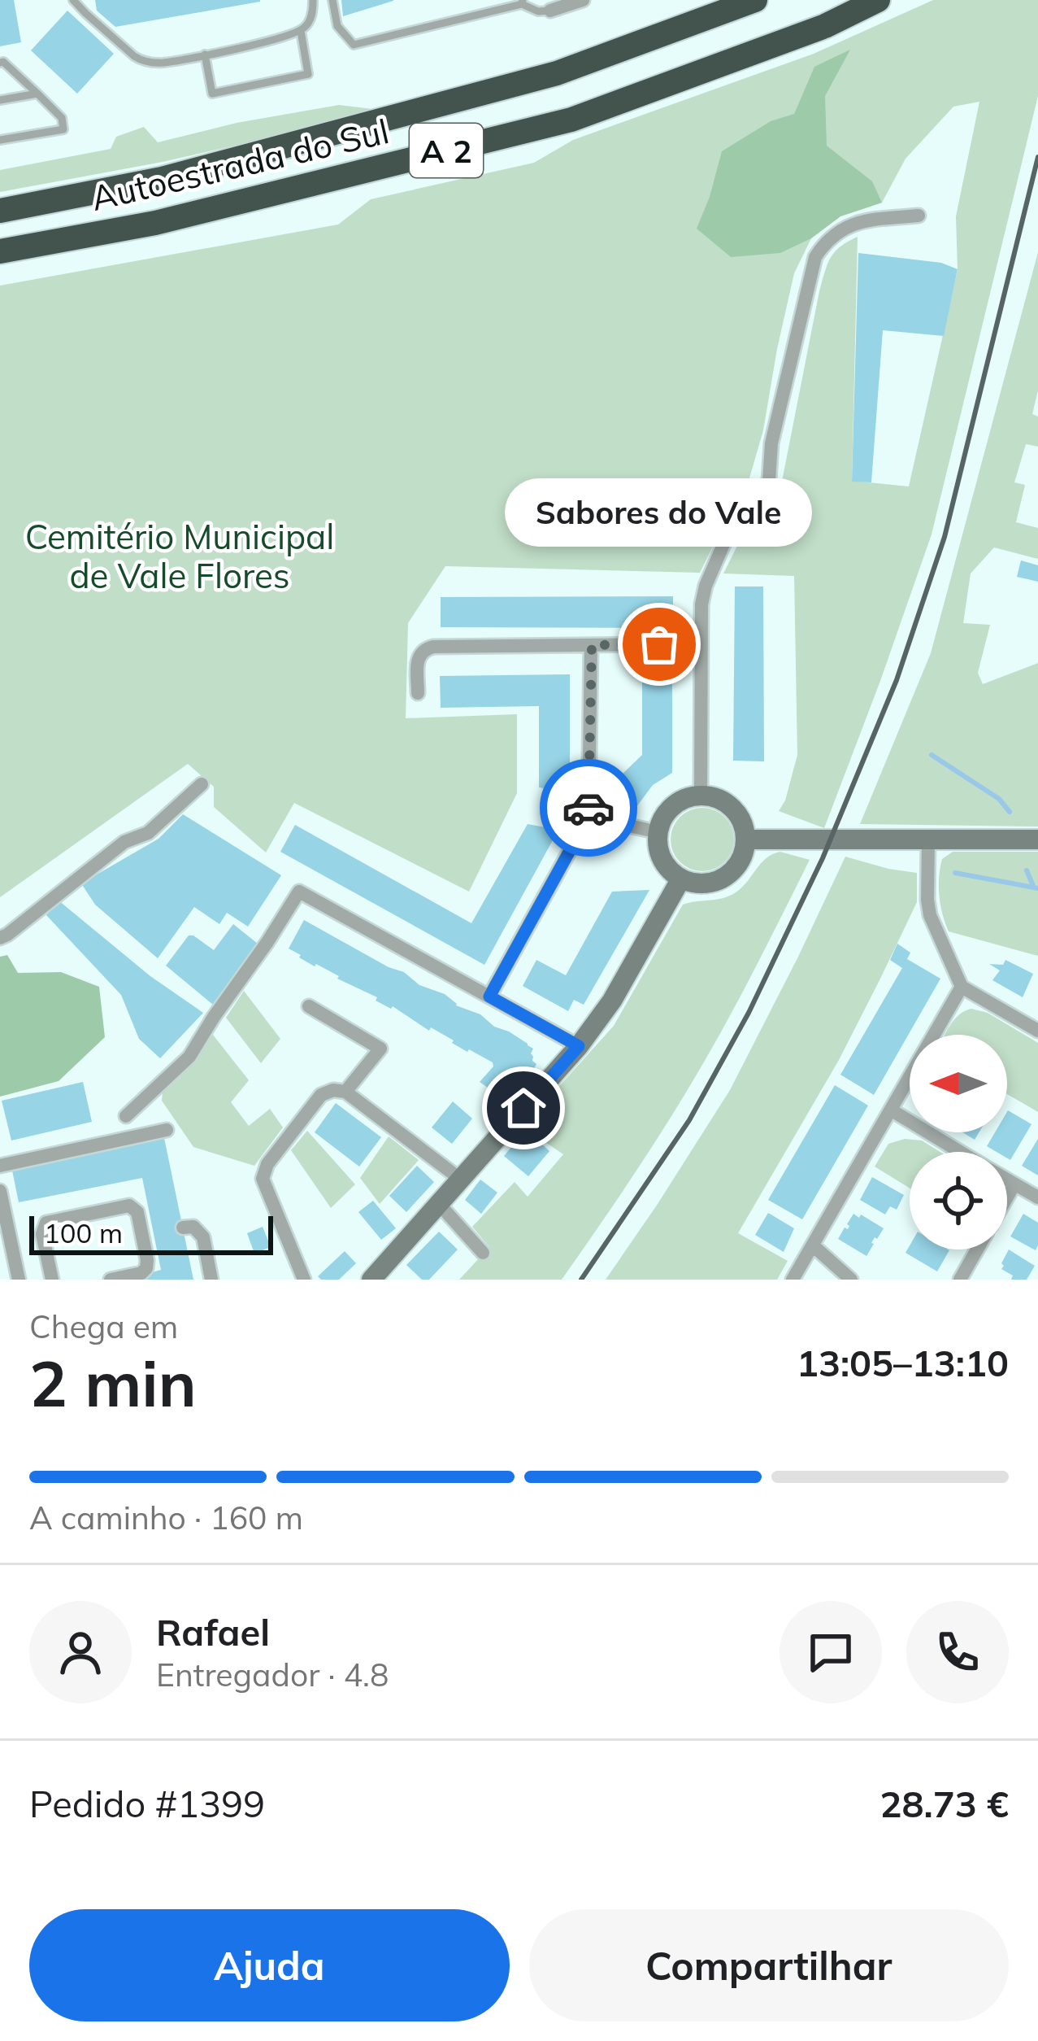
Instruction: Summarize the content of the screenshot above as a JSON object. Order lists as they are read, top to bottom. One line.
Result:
{"streets":{"highway":["A 2","Autoestrada do Sul"]},"parks":["Cemitério Municipal de Vale Flores"],"places":["Sabores do Vale"],"scale_bar":"100 m","north":"left","page":{"bubble":"Sabores do Vale","scale":"100 m","heading":["2 min","Chega em","13:05–13:10"],"panel":["Rafael","Entregador · 4.8","Pedido #1399","28.73 €"],"bar":"A caminho · 160 m","buttons":["Ajuda","Compartilhar"]}}
